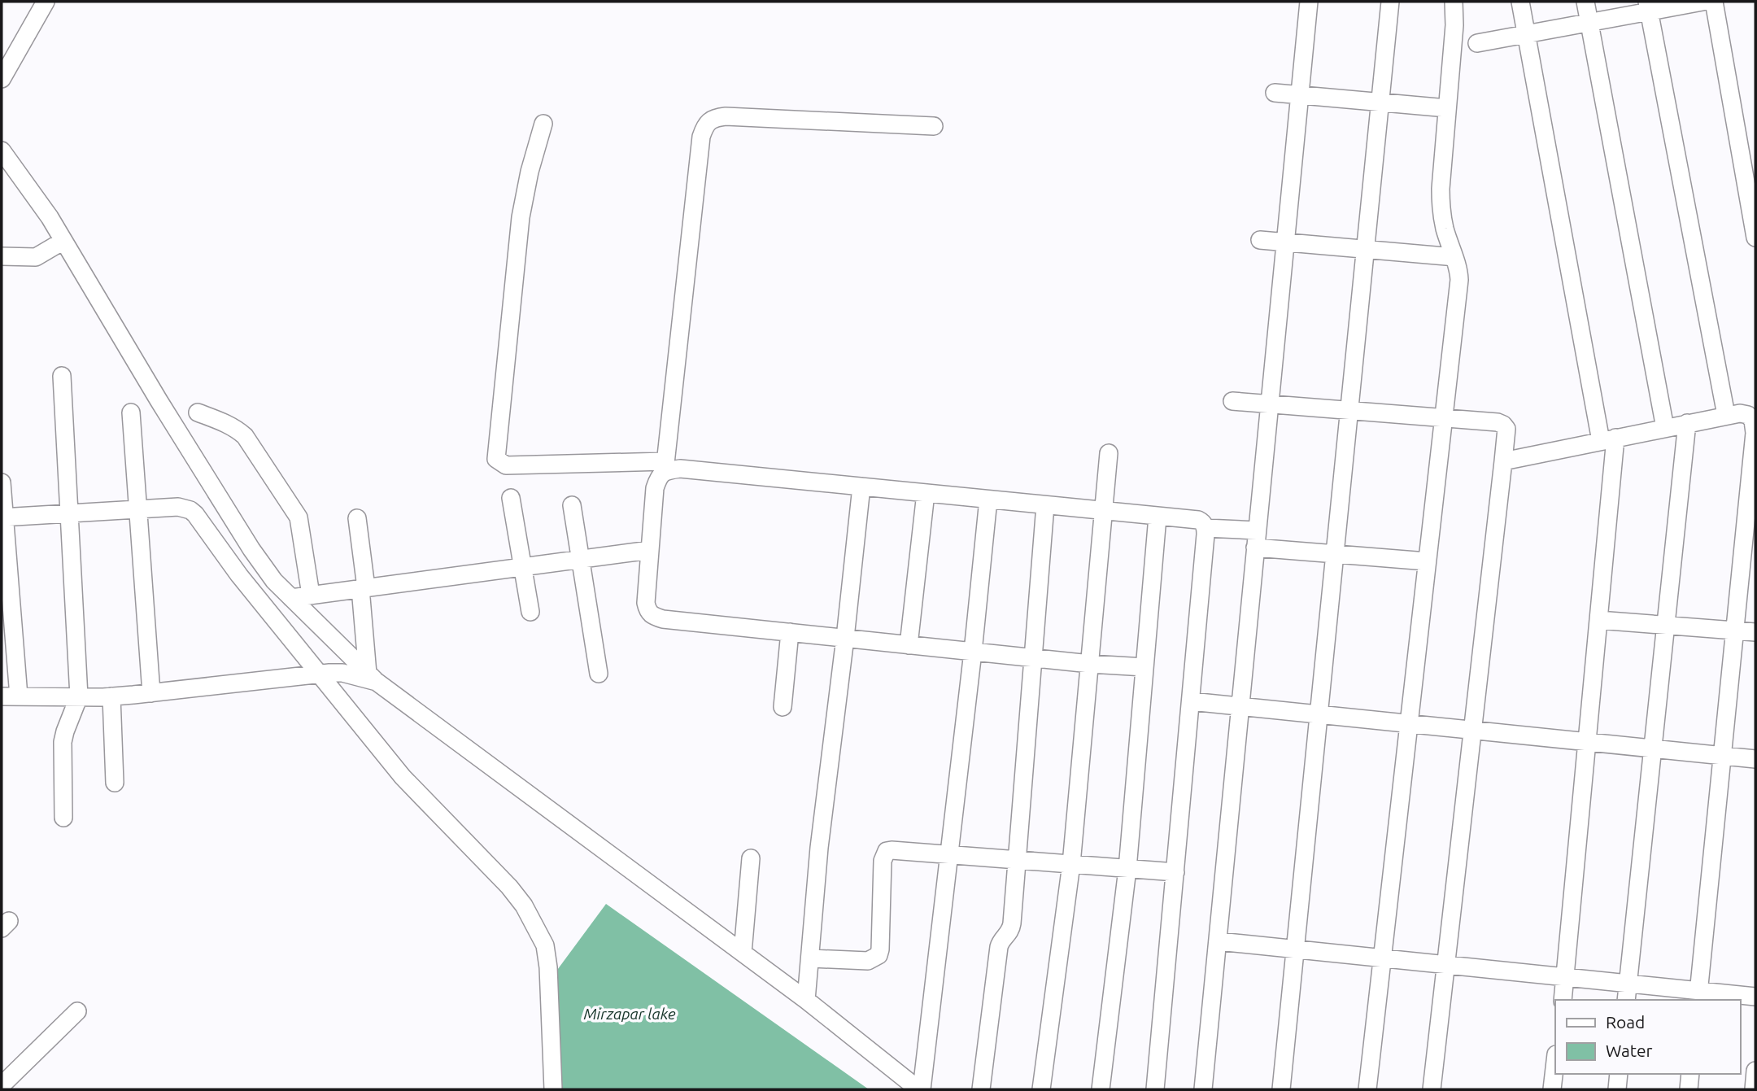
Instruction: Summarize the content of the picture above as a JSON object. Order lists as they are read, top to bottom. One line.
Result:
{"water":["Mirzapar lake"],"legend":["Road","Water"]}
